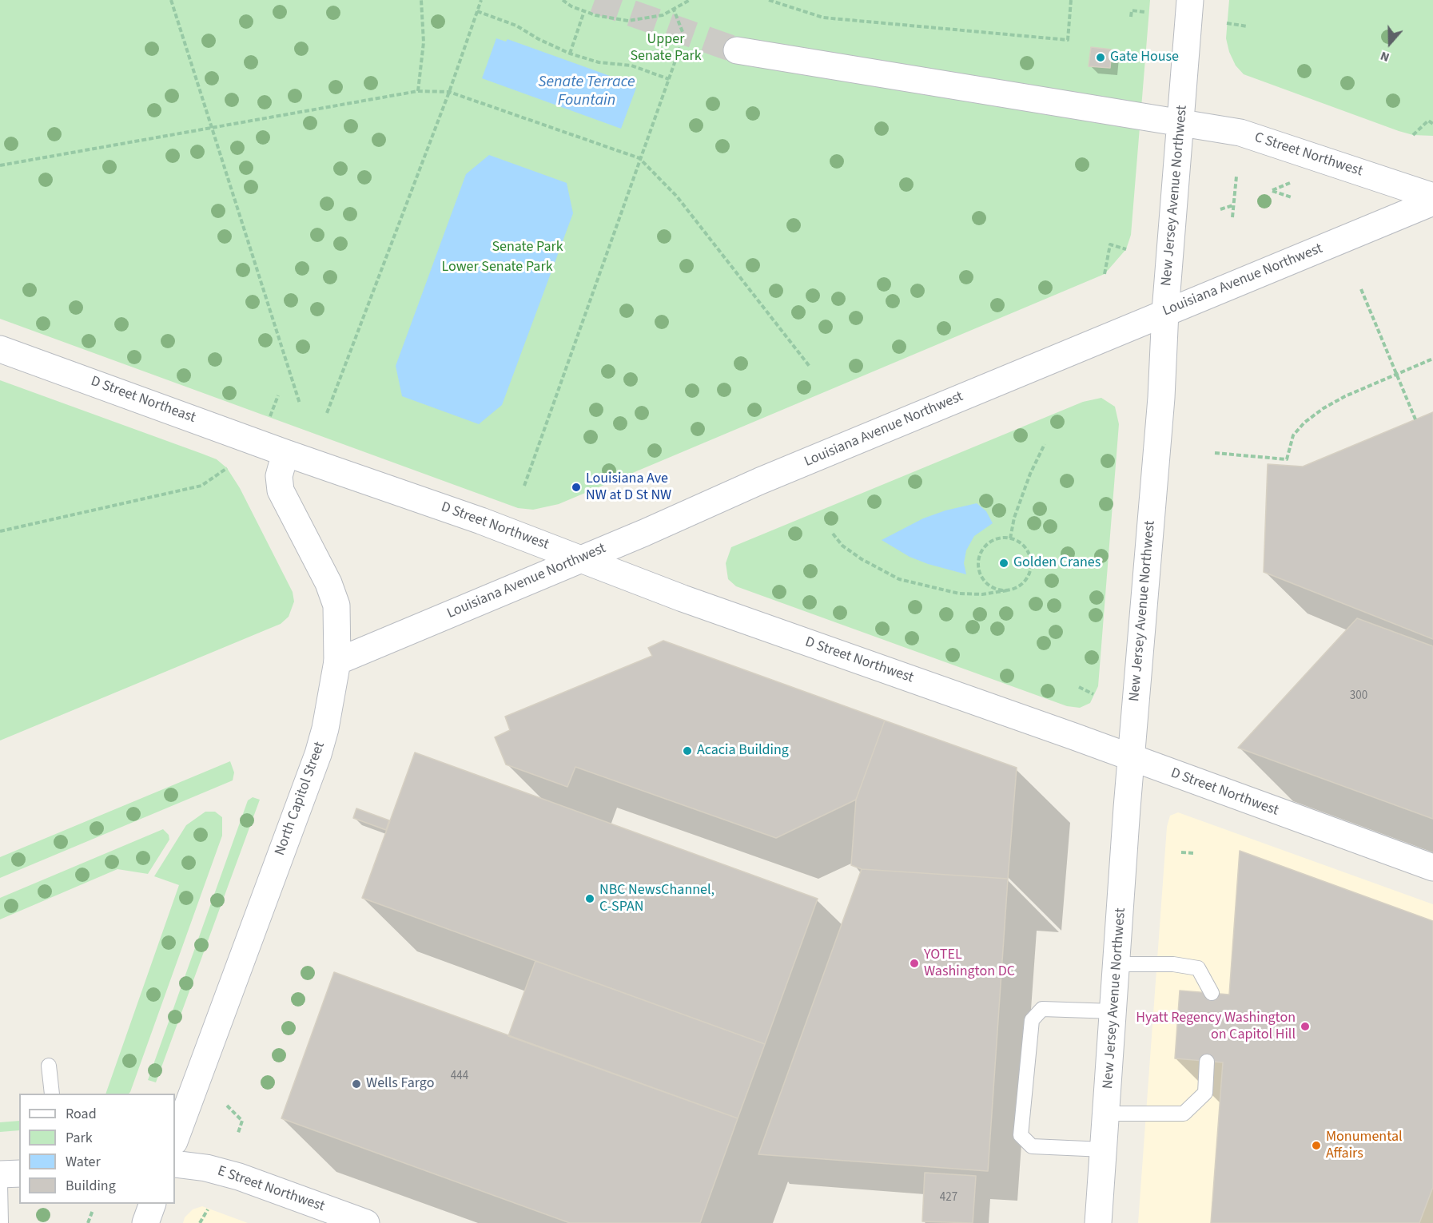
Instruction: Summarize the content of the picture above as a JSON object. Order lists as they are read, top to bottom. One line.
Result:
{"streets":{"street":["C Street Northwest","New Jersey Avenue Northwest","Louisiana Avenue Northwest","D Street Northeast","D Street Northwest","North Capitol Street","E Street Northwest"]},"crossings":[["C Street Northwest","New Jersey Avenue Northwest"],["New Jersey Avenue Northwest","Louisiana Avenue Northwest"],["New Jersey Avenue Northwest","D Street Northwest"],["Louisiana Avenue Northwest","D Street Northwest"],["Louisiana Avenue Northwest","North Capitol Street"],["D Street Northeast","D Street Northwest"],["D Street Northeast","North Capitol Street"],["D Street Northwest","North Capitol Street"]],"water":["Senate Terrace Fountain"],"parks":["Upper Senate Park","Senate Park","Lower Senate Park"],"places":["Gate House","Louisiana Ave NW at D St NW","Golden Cranes","Acacia Building","NBC NewsChannel, C-SPAN","YOTEL Washington DC","Hyatt Regency Washington on Capitol Hill","Wells Fargo","Monumental Affairs"],"house_numbers":["300","444","427"],"legend":["Road","Park","Water","Building"],"north":"bottom"}
